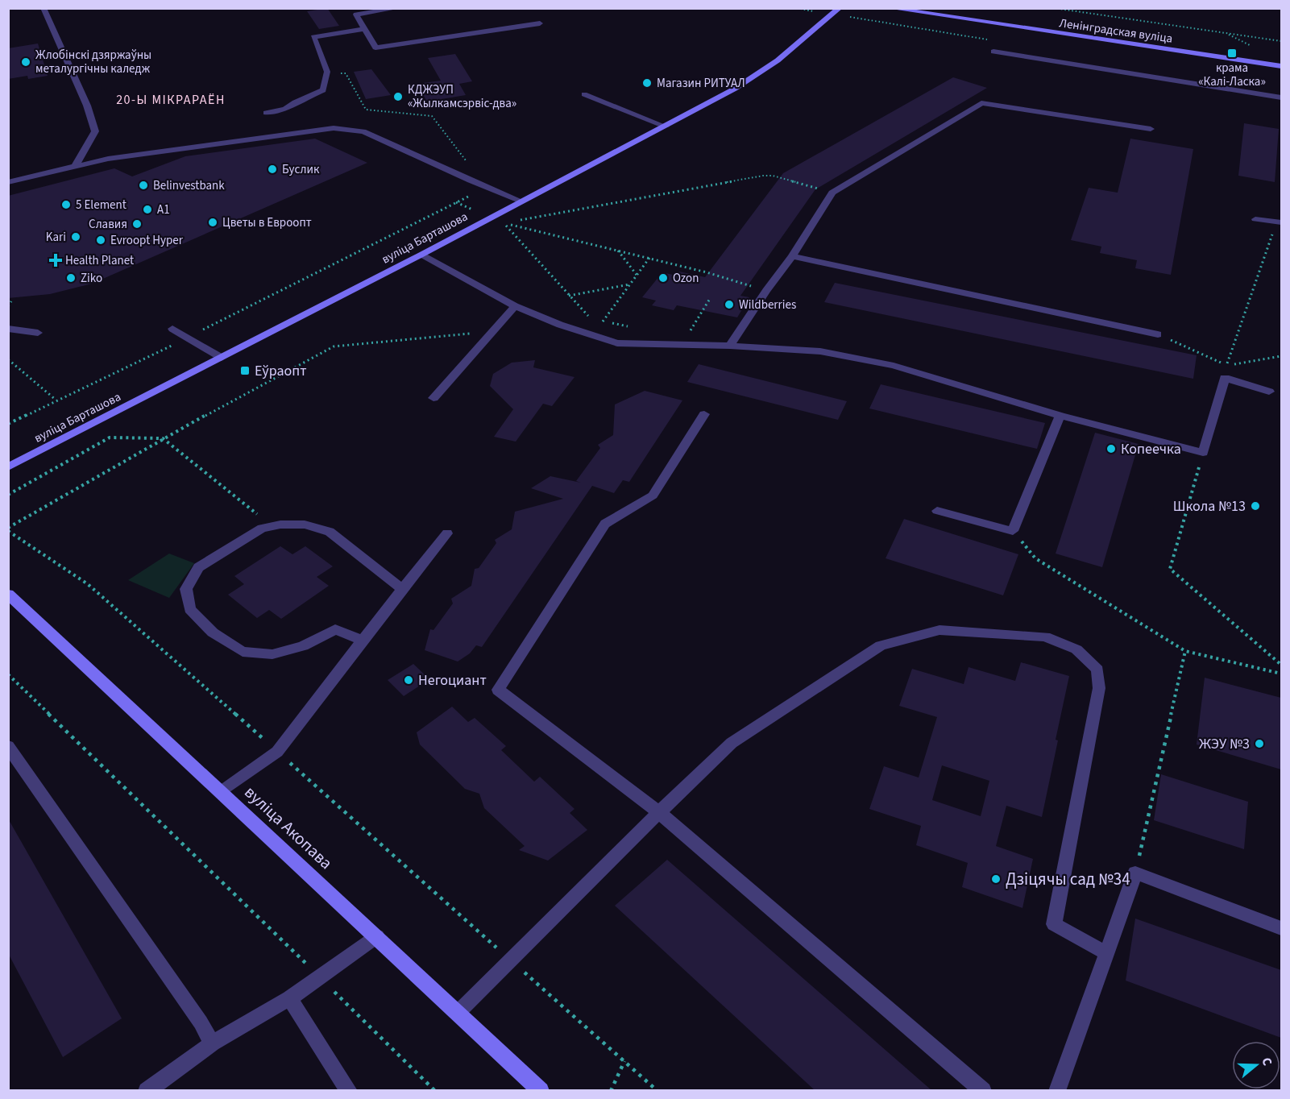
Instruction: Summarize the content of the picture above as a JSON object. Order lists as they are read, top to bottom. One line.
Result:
{"streets":{"main road":["Ленінградская вуліца","вуліца Барташова","вуліца Акопава"]},"districts":["20-Ы МІКРАРАЁН"],"places":{"transit":["крама «Калі-Ласка»","Еўраопт"],"other":["Жлобінскі дзяржаўны металургічны каледж","Магазин РИТУАЛ","КДЖЭУП «Жылкамсэрвіс-два»","Буслик","Belinvestbank","5 Element","A1","Цветы в Евроопт","Славия","Kari","Evroopt Hyper","Ziko","Ozon","Wildberries","Копеечка","Школа №13","Негоциант","ЖЭУ №3","Дзіцячы сад №34"],"health":["Health Planet"]},"north":"right"}
